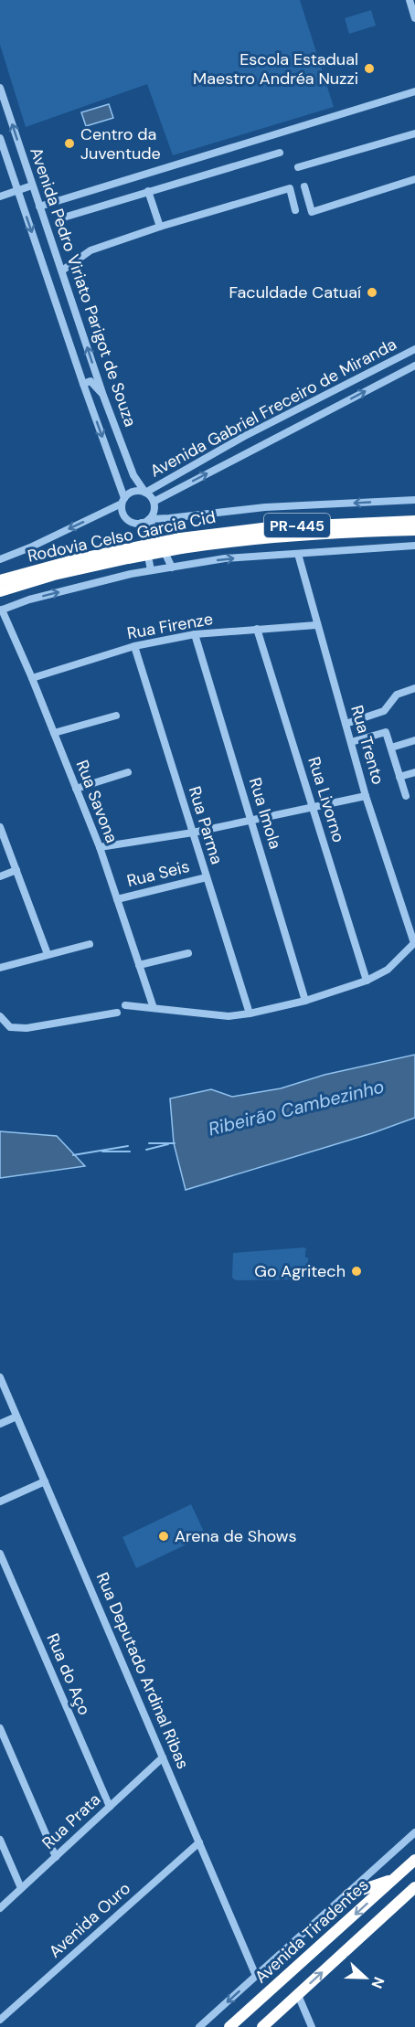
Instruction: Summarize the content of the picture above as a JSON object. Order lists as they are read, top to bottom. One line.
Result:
{"streets":{"highway":["PR-445","Rodovia Celso Garcia Cid","Avenida Tiradentes"],"street":["Avenida Pedro Viriato Parigot de Souza","Avenida Gabriel Freceiro de Miranda","Rua Firenze","Rua Trento","Rua Livorno","Rua Savona","Rua Imola","Rua Parma","Rua Seis","Rua Deputado Ardinal Ribas","Rua do Aço","Rua Prata","Avenida Ouro"]},"crossings":[["Avenida Pedro Viriato Parigot de Souza","Avenida Gabriel Freceiro de Miranda"],["Rua Firenze","Rua Trento"],["Rua Firenze","Rua Livorno"],["Rua Firenze","Rua Savona"],["Rua Firenze","Rua Imola"],["Rua Firenze","Rua Parma"],["Rua Savona","Rua Seis"],["Rua Parma","Rua Seis"],["Rua Deputado Ardinal Ribas","Rua Prata"],["Rua Deputado Ardinal Ribas","Avenida Ouro"],["Rua do Aço","Rua Prata"]],"water":["Ribeirão Cambezinho"],"places":["Escola Estadual Maestro Andréa Nuzzi","Centro da Juventude","Faculdade Catuaí","Go Agritech","Arena de Shows"],"north":"right"}
